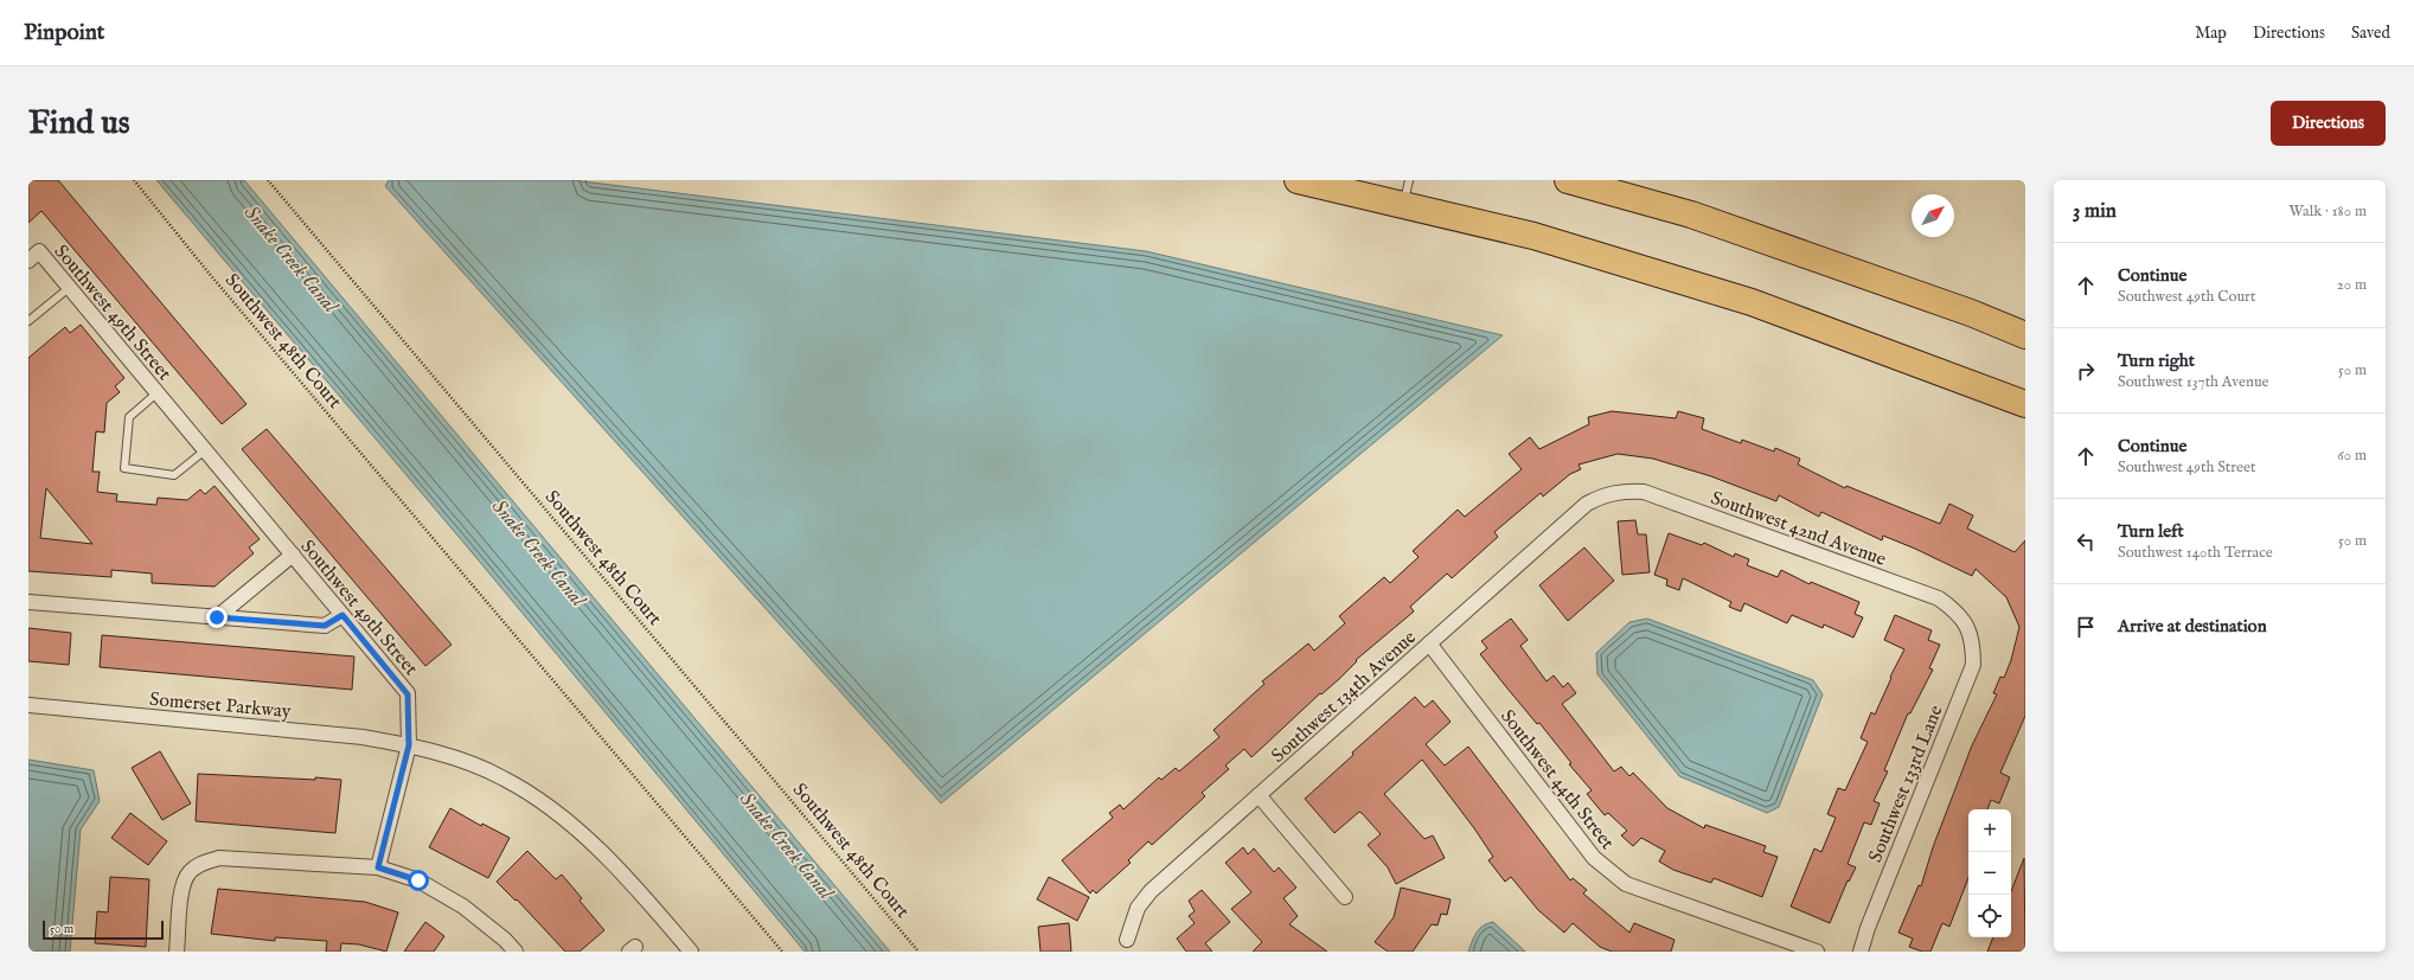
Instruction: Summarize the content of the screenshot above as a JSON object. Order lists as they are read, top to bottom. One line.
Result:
{"streets":{"street":["Southwest 49th Street","Southwest 42nd Avenue","Southwest 134th Avenue","Somerset Parkway","Southwest 44th Street","Southwest 133rd Lane"],"path":["Southwest 48th Court"]},"crossings":[["Southwest 49th Street","Somerset Parkway"],["Southwest 42nd Avenue","Southwest 134th Avenue"],["Southwest 42nd Avenue","Southwest 133rd Lane"],["Southwest 134th Avenue","Southwest 44th Street"]],"water":["Snake Creek Canal"],"scale_bar":"50 m","north":"top right","page":{"header":"Pinpoint","nav":["Map","Directions","Saved"],"buttons":"Directions","title":"Find us","heading":["3 min","Walk · 180 m"],"list":[["Continue","Southwest 49th Court","20 m"],["Turn right","Southwest 137th Avenue","50 m"],["Continue","Southwest 49th Street","60 m"],["Turn left","Southwest 140th Terrace","50 m"],"Arrive at destination"],"map_buttons":["+","−"],"scale":"50 m"}}
